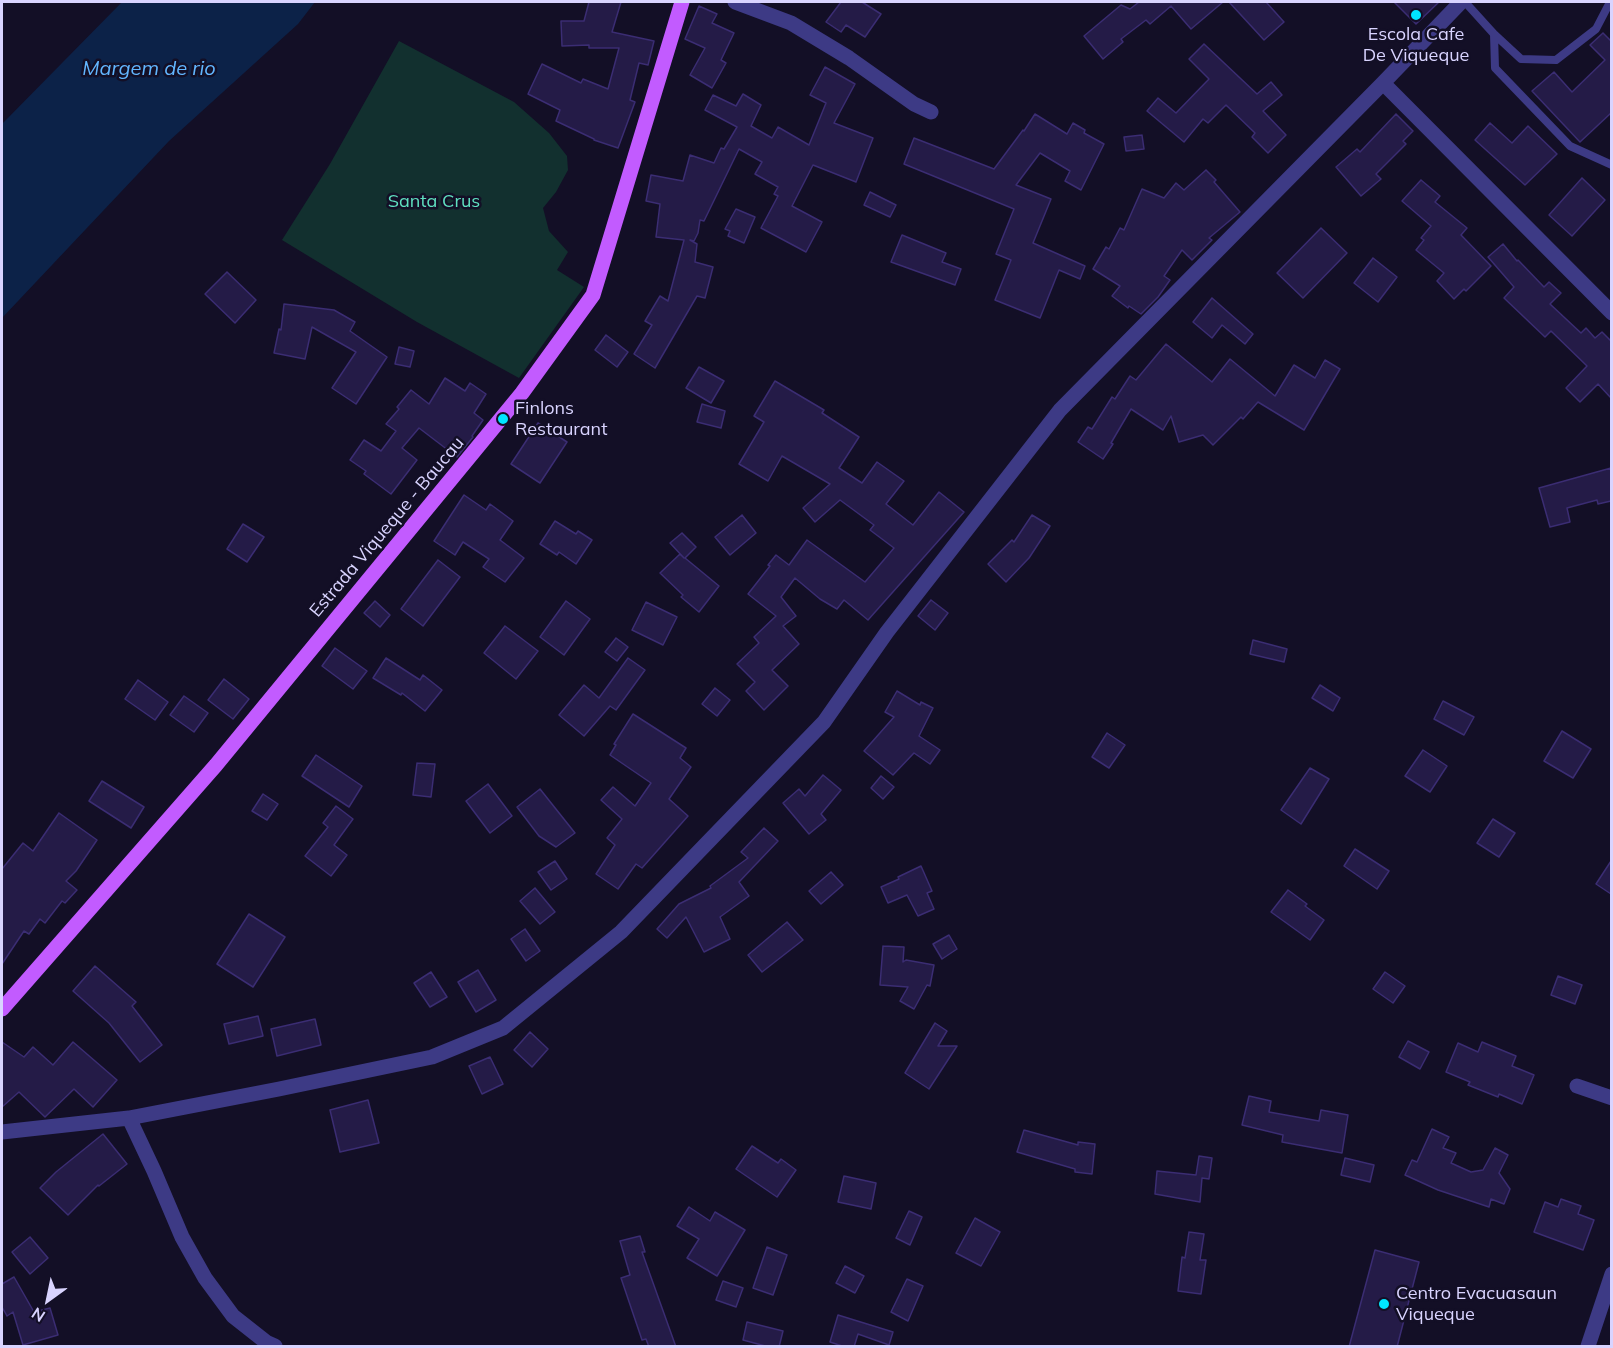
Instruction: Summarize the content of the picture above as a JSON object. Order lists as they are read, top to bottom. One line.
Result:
{"streets":{"main road":["Estrada Viqueque - Baucau"]},"water":["Margem de rio"],"parks":["Santa Crus"],"places":["Escola Cafe De Viqueque","Finlons Restaurant","Centro Evacuasaun Viqueque"],"north":"bottom left"}
